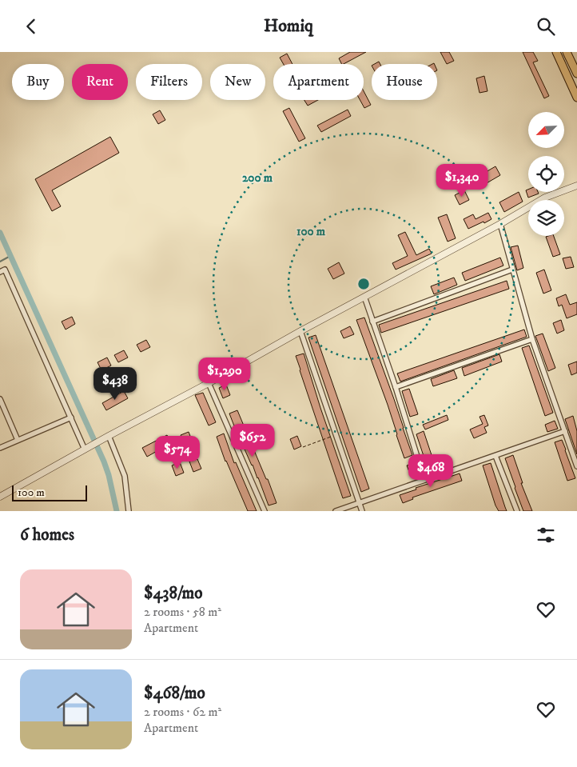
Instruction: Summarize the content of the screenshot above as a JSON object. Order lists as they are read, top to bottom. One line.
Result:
{"scale_bar":"100 m","north":"bottom left","page":{"header":"Homiq","chip":["Buy","Rent","Filters","New","Apartment","House"],"price":["$1,340","$1,290","$438","$652","$574","$468"],"scale":"100 m","heading":"6 homes","list":[{"name":"$438/mo","note":"2 rooms · 58 m² · Apartment"},{"name":"$468/mo","note":"2 rooms · 62 m² · Apartment"}]},"rings":["200 m","100 m"]}
